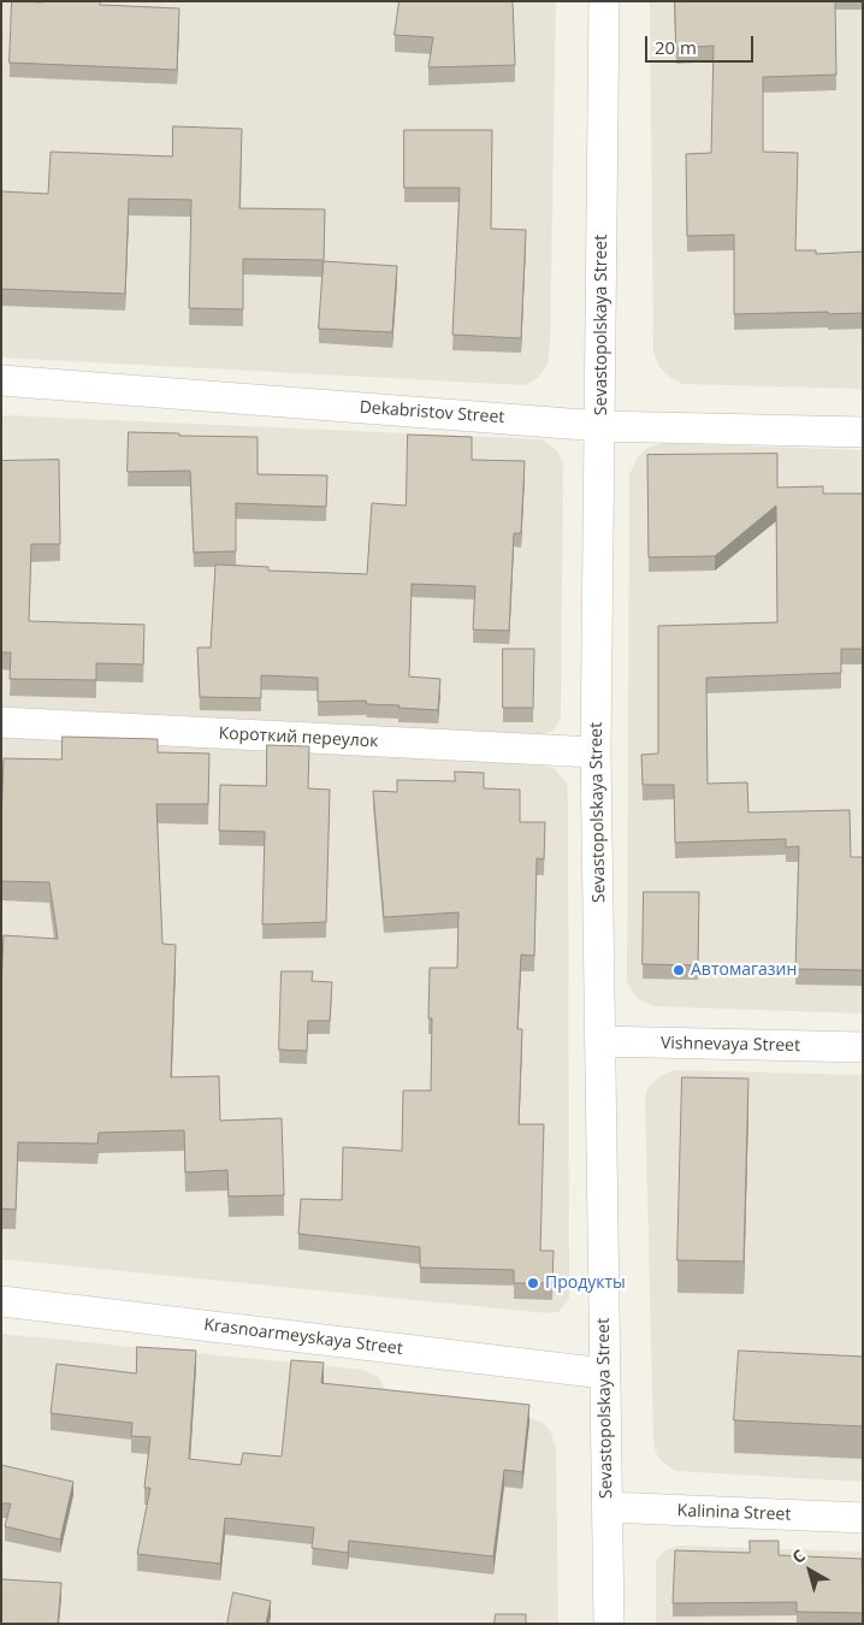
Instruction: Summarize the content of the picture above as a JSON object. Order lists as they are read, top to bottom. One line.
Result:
{"streets":{"street":["Sevastopolskaya Street","Dekabristov Street","Короткий переулок","Vishnevaya Street","Krasnoarmeyskaya Street","Kalinina Street"]},"crossings":[["Sevastopolskaya Street","Dekabristov Street"],["Sevastopolskaya Street","Короткий переулок"],["Sevastopolskaya Street","Vishnevaya Street"],["Sevastopolskaya Street","Krasnoarmeyskaya Street"],["Sevastopolskaya Street","Kalinina Street"]],"places":["Автомагазин","Продукты"],"scale_bar":"20 m","north":"top left"}
